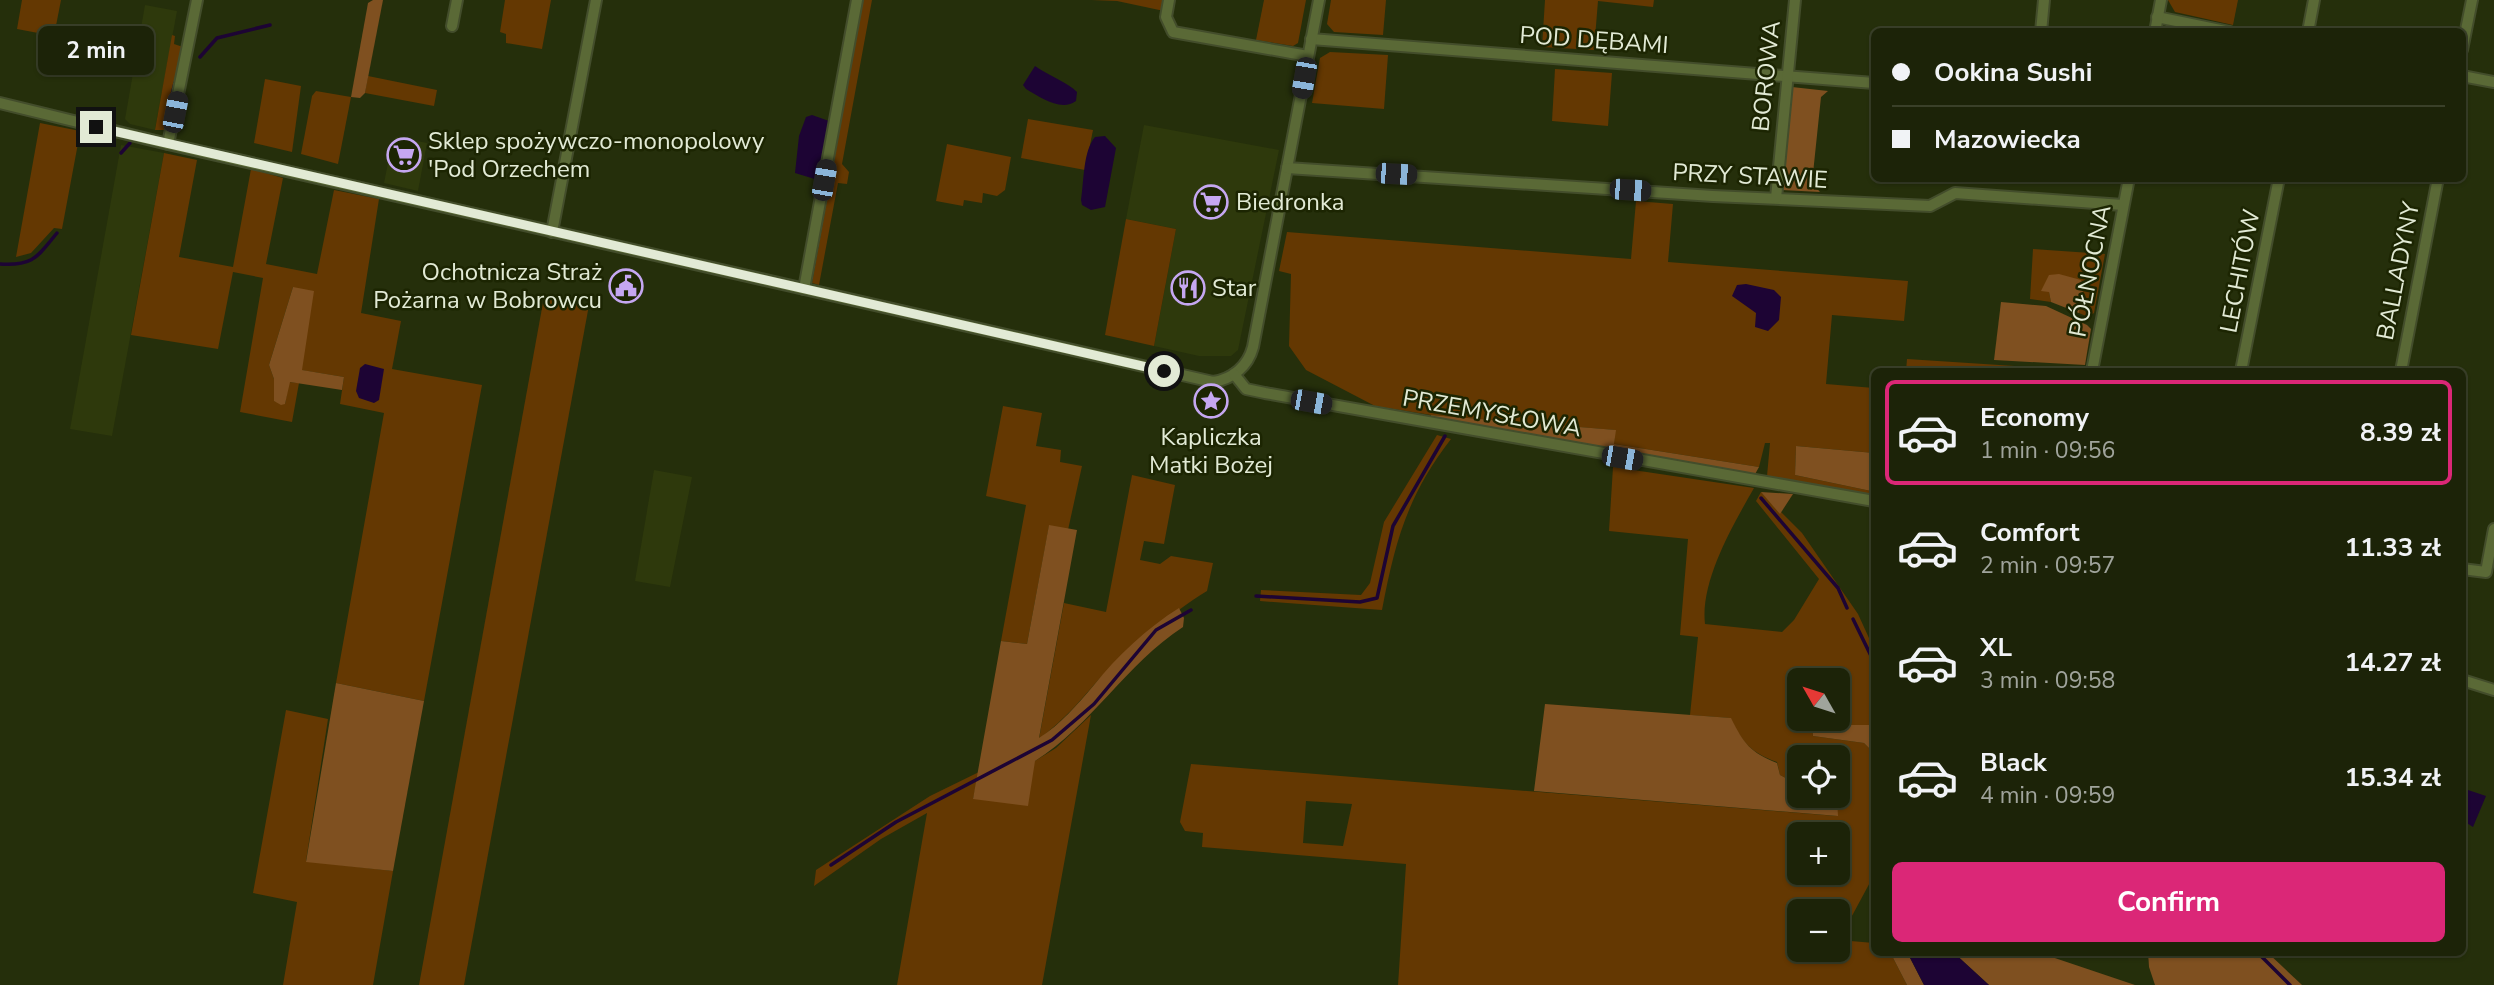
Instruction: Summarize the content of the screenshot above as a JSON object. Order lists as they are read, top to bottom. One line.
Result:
{"streets":{"street":["POD DĘBAMI","BOROWA","PRZY STAWIE","PÓŁNOCNA","LECHITÓW","BALLADYNY","PRZEMYSŁOWA"]},"crossings":[["POD DĘBAMI","BOROWA"],["BOROWA","PRZY STAWIE"],["PRZY STAWIE","PÓŁNOCNA"]],"places":{"supermarket":["Sklep spożywczo-monopolowy 'Pod Orzechem","Biedronka"],"public building":["Ochotnicza Straż Pożarna w Bobrowcu"],"restaurant":["Star"],"place":["Kapliczka Matki Bożej"]},"north":"top left","page":{"bubble":"2 min","banner":["Ookina Sushi","Mazowiecka"],"list":[{"name":"Economy","note":"1 min · 09:56","value":"8.39 zł"},{"name":"Comfort","note":"2 min · 09:57","value":"11.33 zł"},{"name":"XL","note":"3 min · 09:58","value":"14.27 zł"},{"name":"Black","note":"4 min · 09:59","value":"15.34 zł"}],"map_buttons":["+","−"],"buttons":"Confirm"}}
